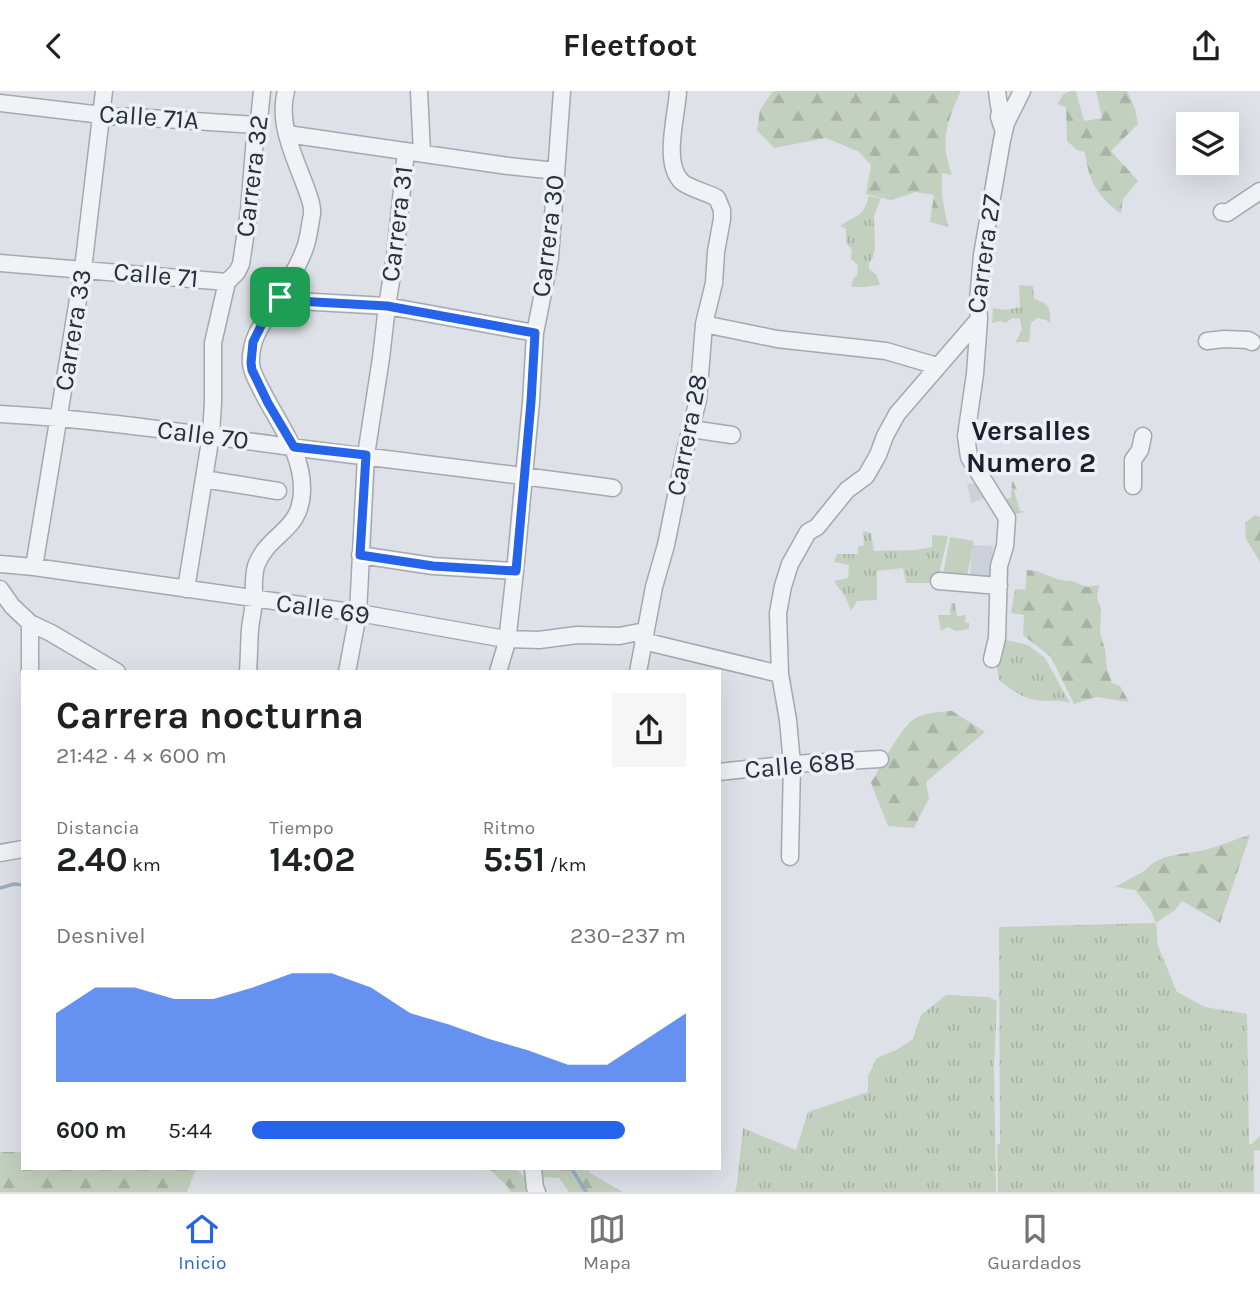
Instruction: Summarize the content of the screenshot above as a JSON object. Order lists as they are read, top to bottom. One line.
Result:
{"streets":{"street":["Calle 71A","Carrera 32","Carrera 31","Carrera 30","Carrera 27","Calle 71","Carrera 33","Calle 70","Carrera 28","Calle 69","Calle 68B"]},"crossings":[["Calle 71A","Carrera 32"],["Calle 71A","Carrera 33"],["Carrera 32","Calle 71"],["Carrera 32","Calle 70"],["Carrera 32","Calle 69"],["Carrera 31","Calle 70"],["Carrera 31","Calle 69"],["Carrera 30","Calle 70"],["Carrera 30","Calle 69"],["Carrera 27","Calle 69"],["Carrera 27","Calle 68B"],["Calle 71","Carrera 33"],["Carrera 33","Calle 70"],["Carrera 33","Calle 69"],["Carrera 28","Calle 69"]],"districts":["Versalles Numero 2"],"page":{"header":"Fleetfoot","heading":["Carrera nocturna","21:42 · 4 × 600 m"],"stats":[["Distancia","2.40 km"],["Tiempo","14:02"],["Ritmo","5:51 /km"]],"chart":["Desnivel","230–237 m"],"list":[{"name":"600 m","note":"5:44"}],"tabs":["Inicio","Mapa","Guardados"]}}
